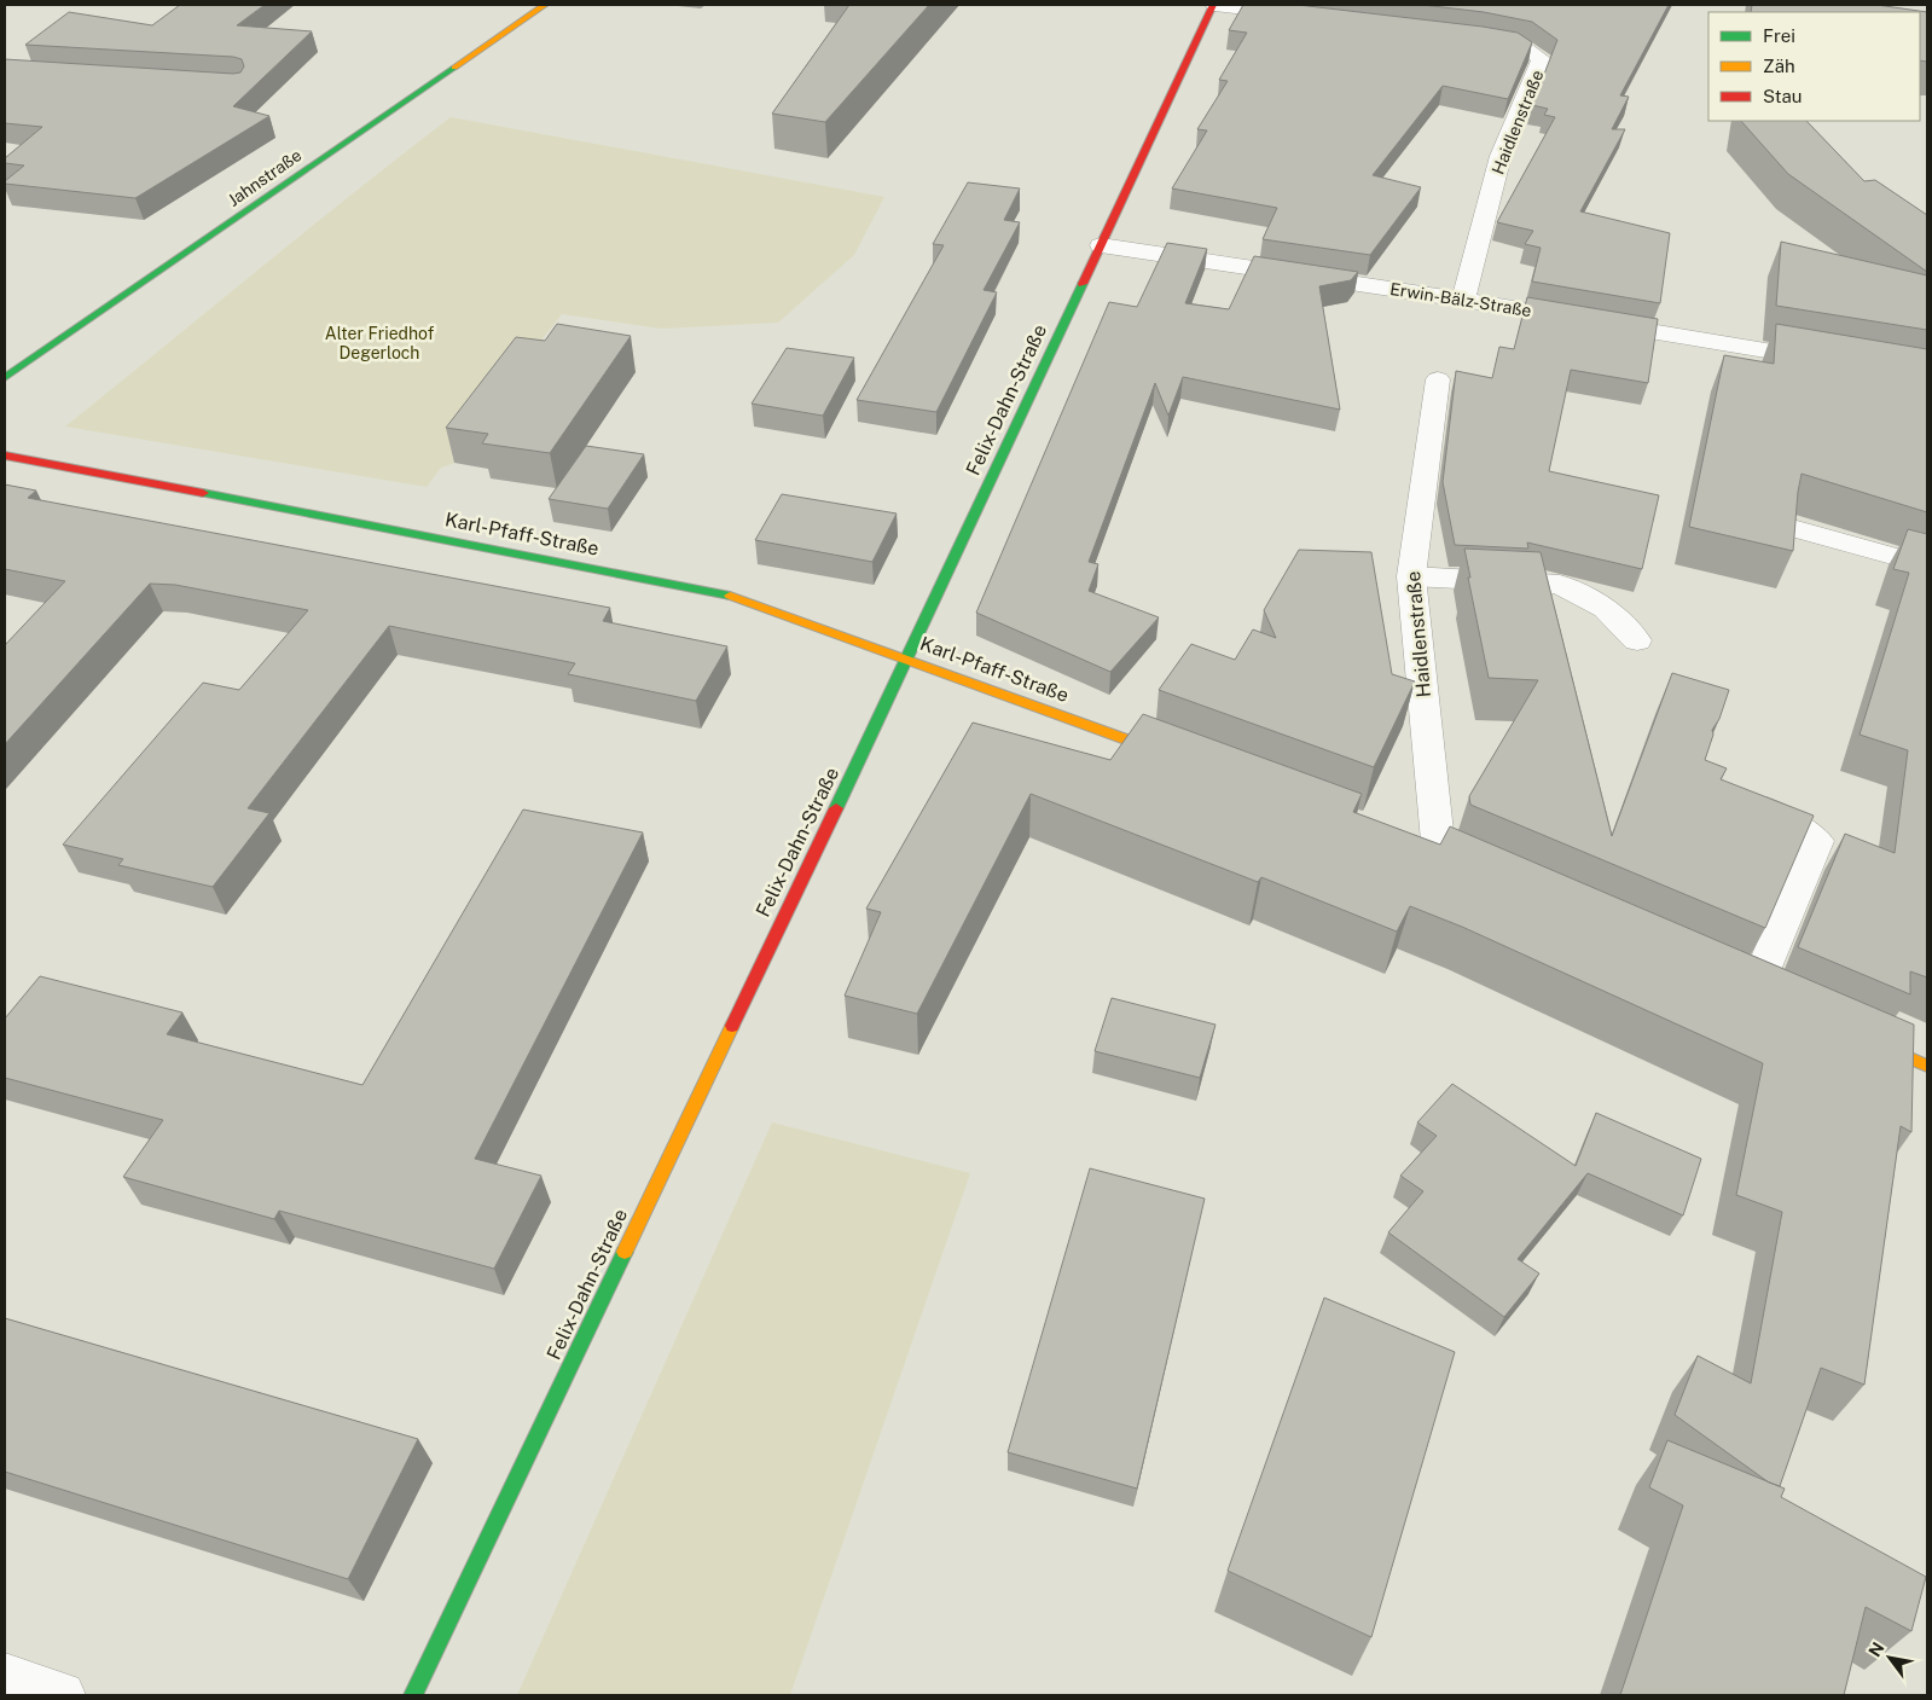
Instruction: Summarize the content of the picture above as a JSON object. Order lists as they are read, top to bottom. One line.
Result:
{"streets":{"street":["Haidlenstraße","Jahnstraße","Erwin-Bälz-Straße","Felix-Dahn-Straße","Karl-Pfaff-Straße"]},"crossings":[["Haidlenstraße","Erwin-Bälz-Straße"],["Erwin-Bälz-Straße","Felix-Dahn-Straße"],["Felix-Dahn-Straße","Karl-Pfaff-Straße"]],"parks":["Alter Friedhof Degerloch"],"legend":["Frei","Zäh","Stau"],"north":"top left"}
